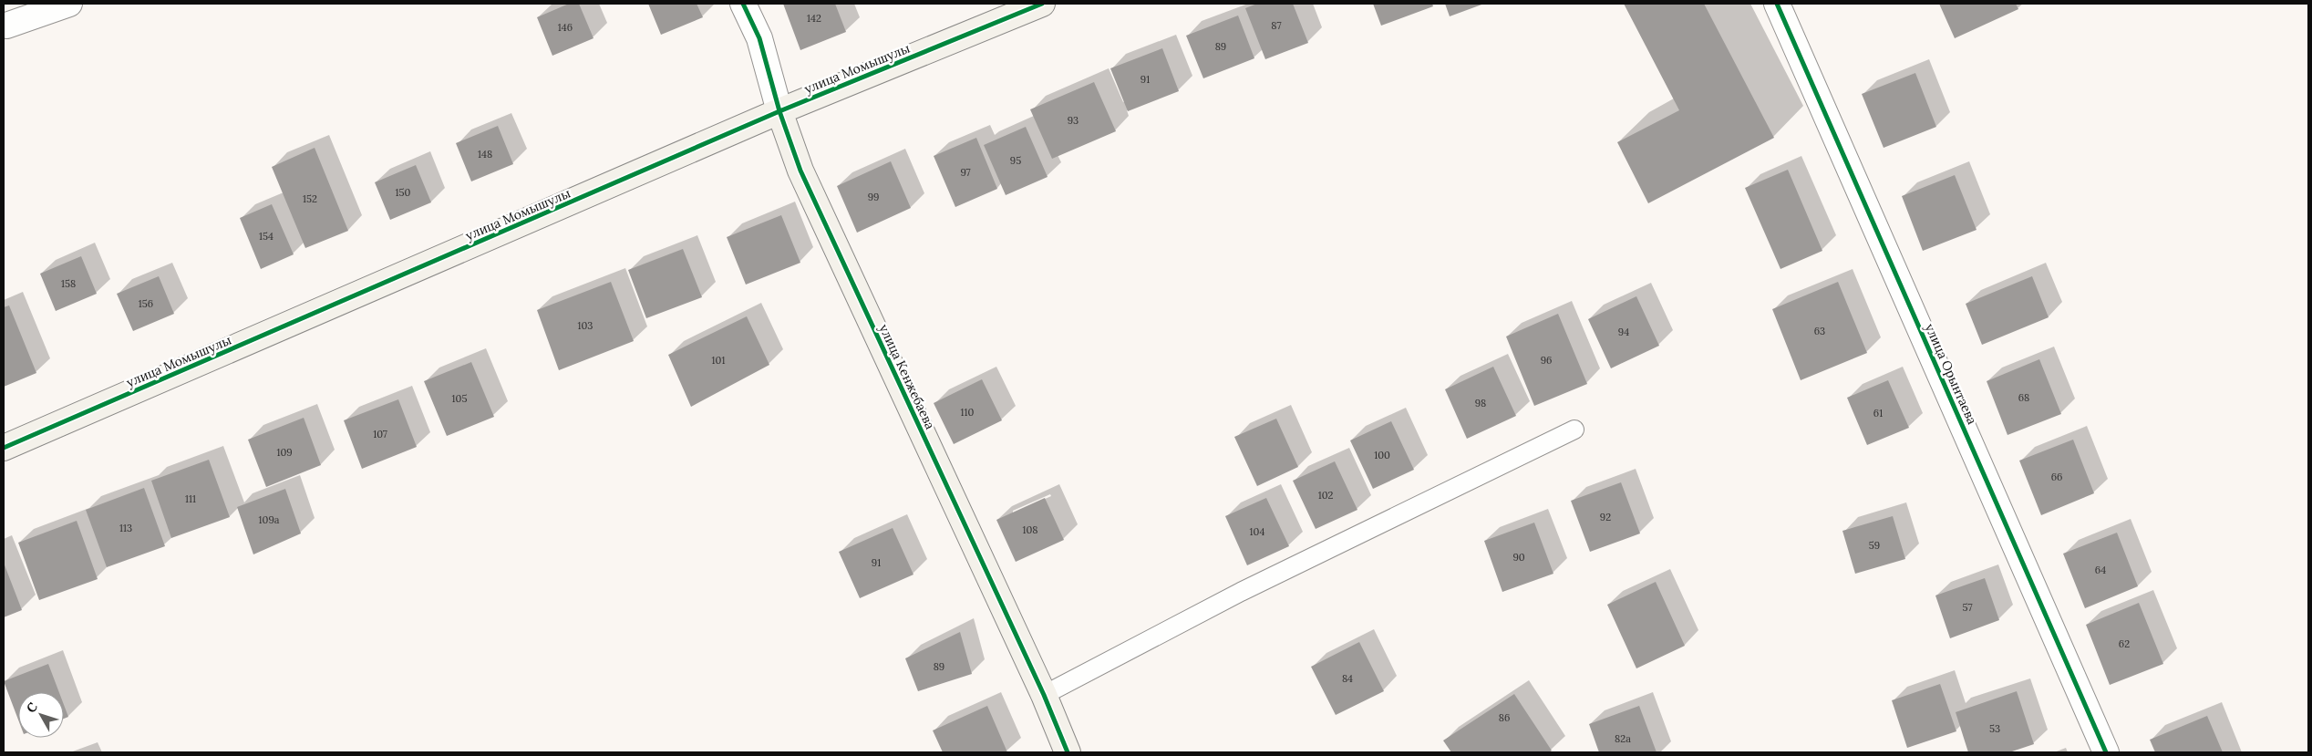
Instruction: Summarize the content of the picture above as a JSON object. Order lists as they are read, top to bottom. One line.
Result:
{"streets":{"street":["улица Момышулы","улица Орынтаева","улица Кенжебаева"]},"crossings":[["улица Момышулы","улица Кенжебаева"]],"house_numbers":["142","87","146","89","91","93","148","95","97","150","99","152","154","158","156","103","63","94","101","96","68","105","98","110","61","107","109","100","66","102","111","92","109а","113","108","104","59","90","91","64","57","62","89","84","86","53","82а"],"north":"top left"}
